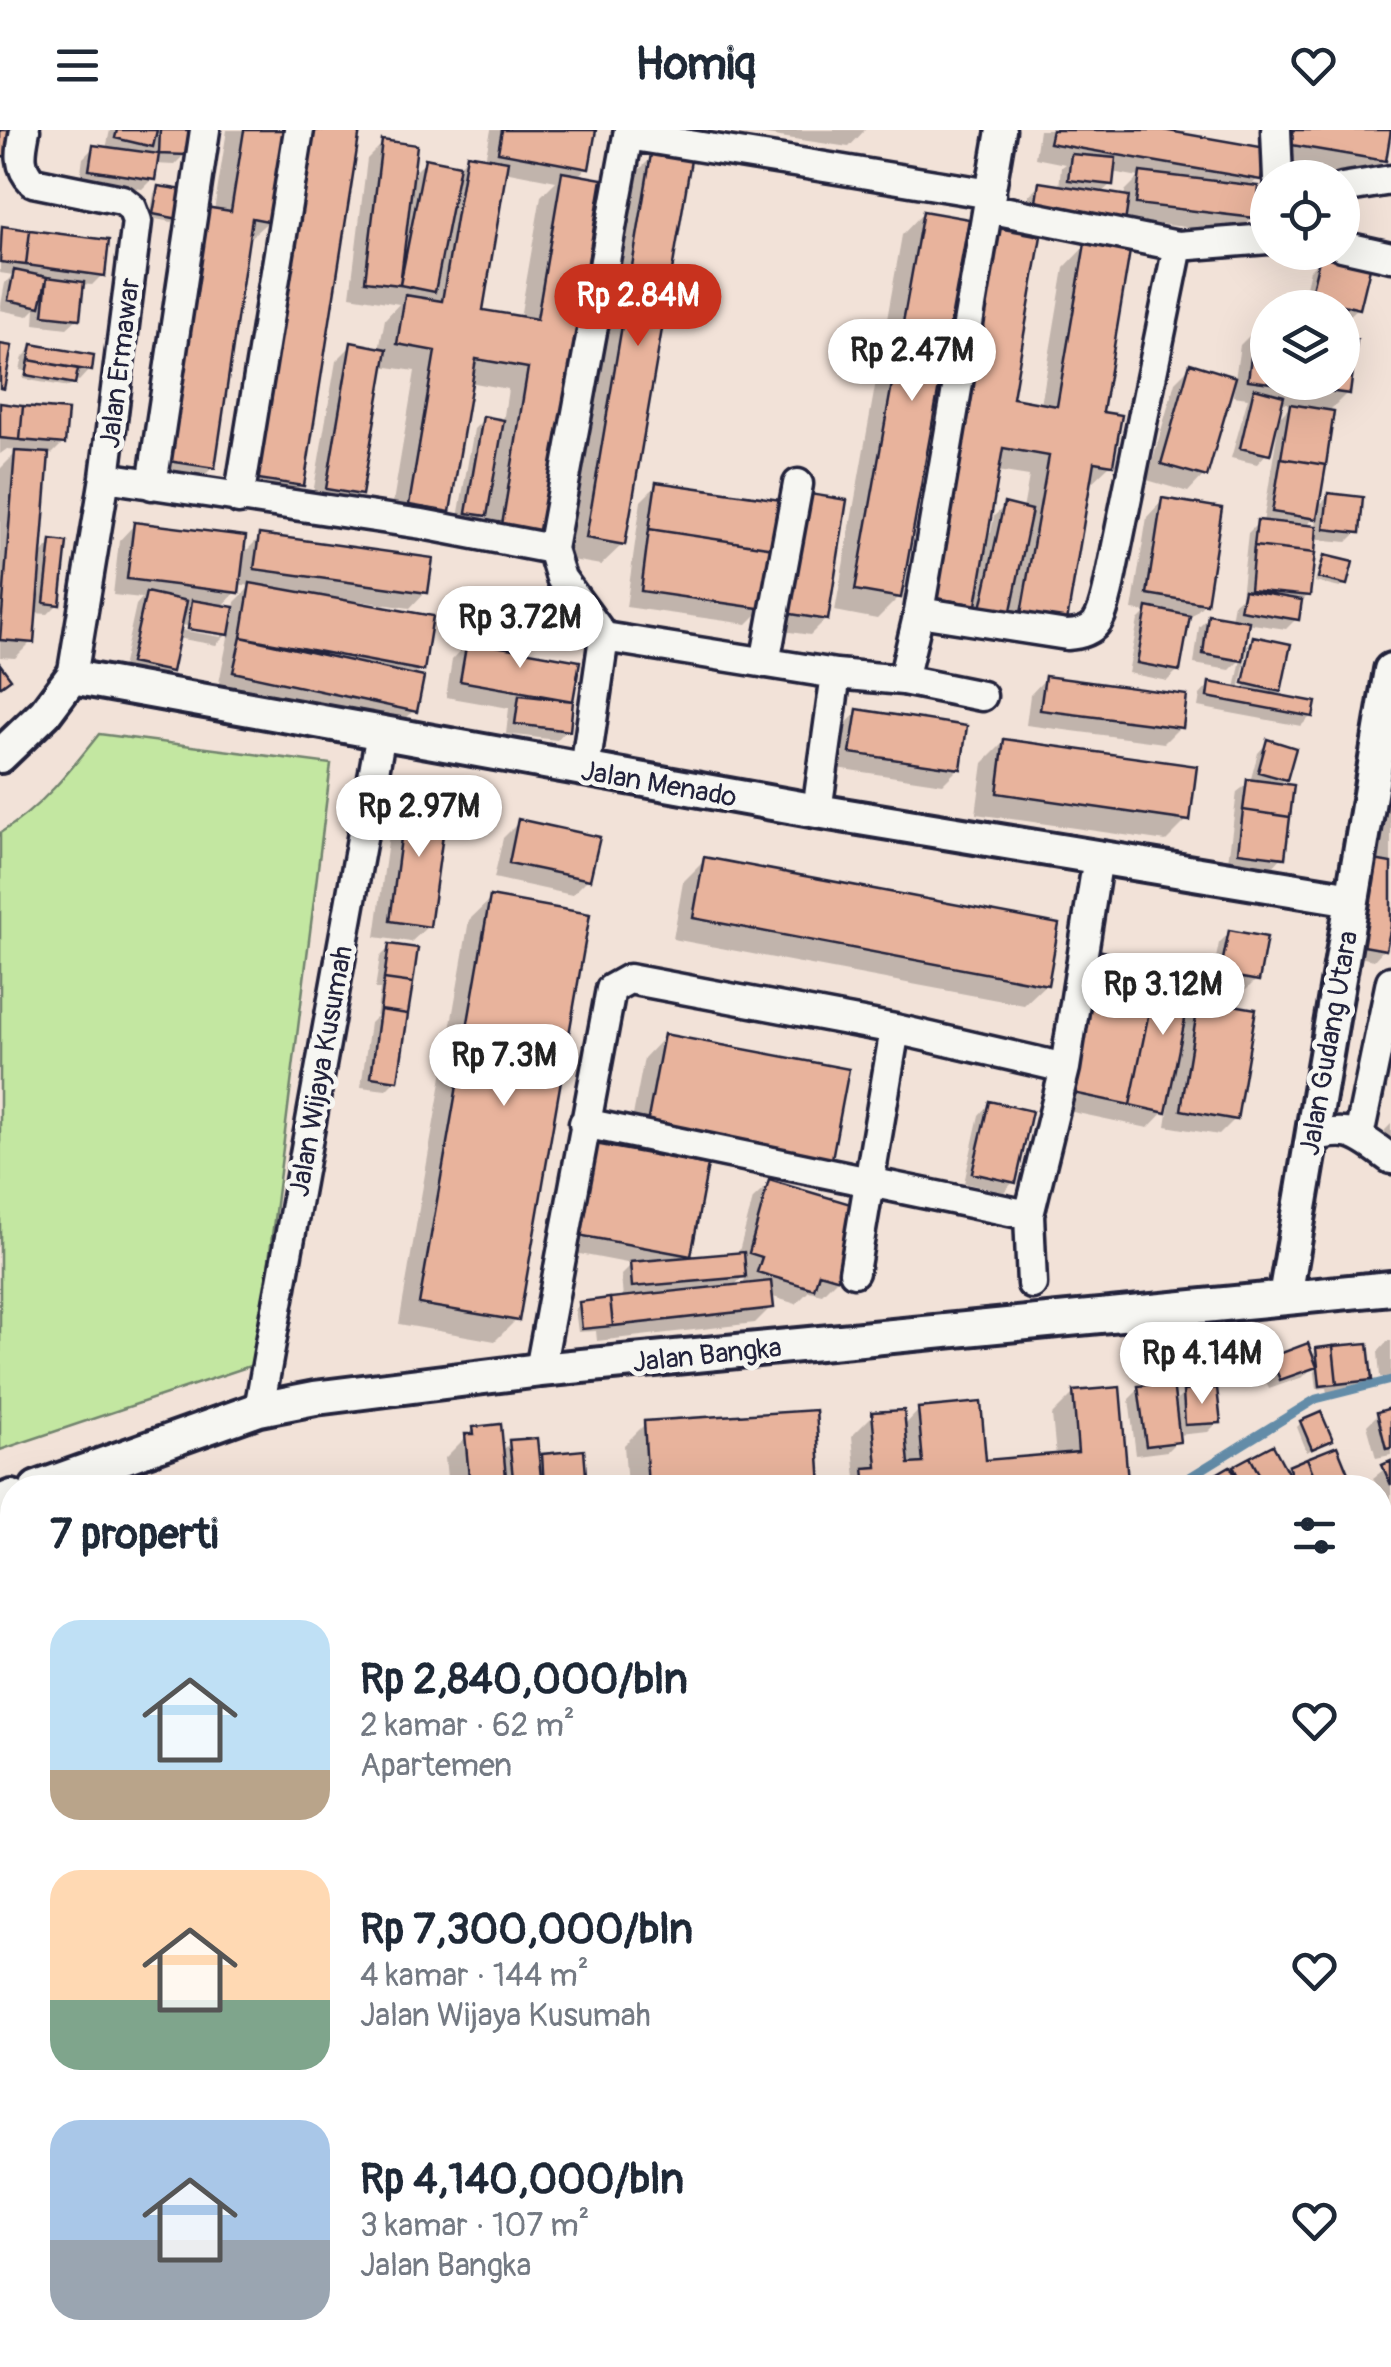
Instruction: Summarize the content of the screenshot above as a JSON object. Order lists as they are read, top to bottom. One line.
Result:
{"streets":{"street":["Jalan Ermawar","Jalan Menado","Jalan Gudang Utara","Jalan Wijaya Kusumah","Jalan Bangka"]},"crossings":[["Jalan Ermawar","Jalan Menado"],["Jalan Menado","Jalan Gudang Utara"],["Jalan Menado","Jalan Wijaya Kusumah"],["Jalan Gudang Utara","Jalan Bangka"],["Jalan Wijaya Kusumah","Jalan Bangka"]],"page":{"header":"Homiq","price":["Rp 2.84M","Rp 2.47M","Rp 3.72M","Rp 2.97M","Rp 3.12M","Rp 7.3M","Rp 4.14M"],"heading":"7 properti","list":[{"name":"Rp 2,840,000/bln","note":"2 kamar · 62 m² · Apartemen"},{"name":"Rp 7,300,000/bln","note":"4 kamar · 144 m² · Jalan Wijaya Kusumah"},{"name":"Rp 4,140,000/bln","note":"3 kamar · 107 m² · Jalan Bangka"}]}}
